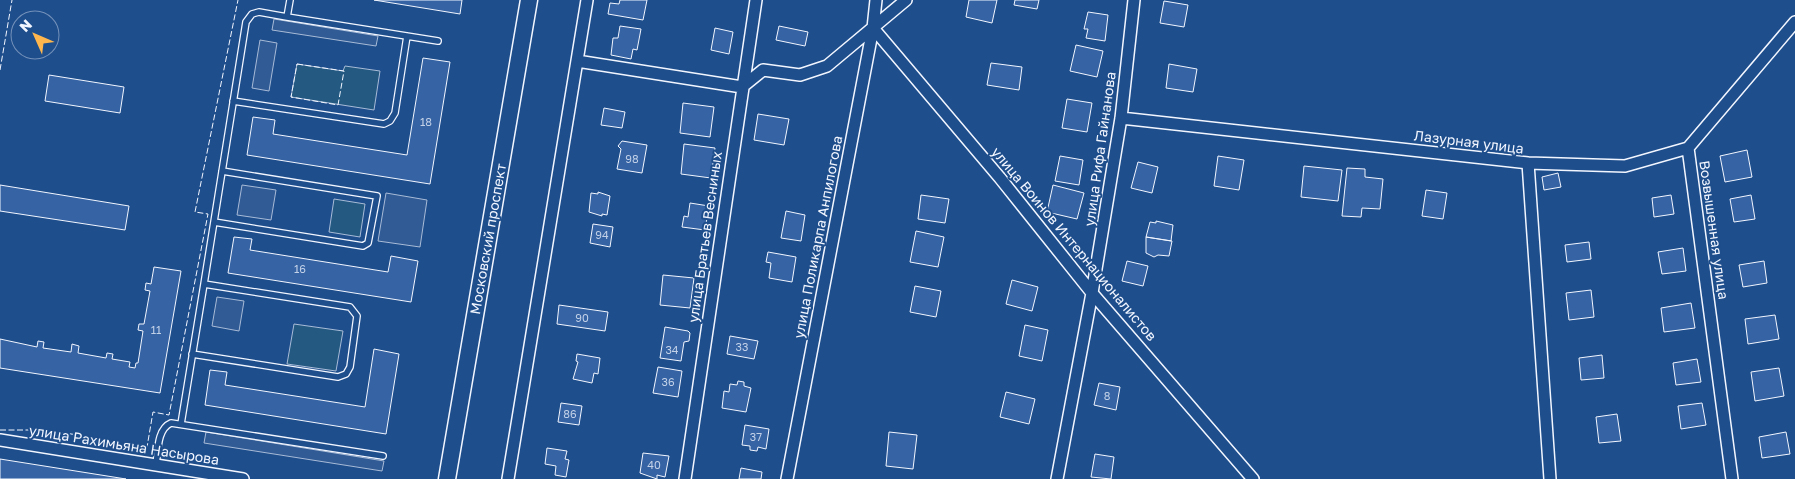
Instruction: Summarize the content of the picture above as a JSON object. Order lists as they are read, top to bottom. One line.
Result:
{"streets":{"main road":["Московский проспект"],"street":["Лазурная улица","улица Рифа Гайнанова","Возвышенная улица","улица Братьев Весниных","улица Поликарпа Анпилогова","улица Воинов Интернационалистов","улица Рахимьяна Насырова"]},"crossings":[["Лазурная улица","улица Рифа Гайнанова"],["улица Рифа Гайнанова","улица Воинов Интернационалистов"],["улица Поликарпа Анпилогова","улица Воинов Интернационалистов"]],"house_numbers":["18","98","94","16","90","11","33","34","36","8","86","37","40"],"north":"top left"}
